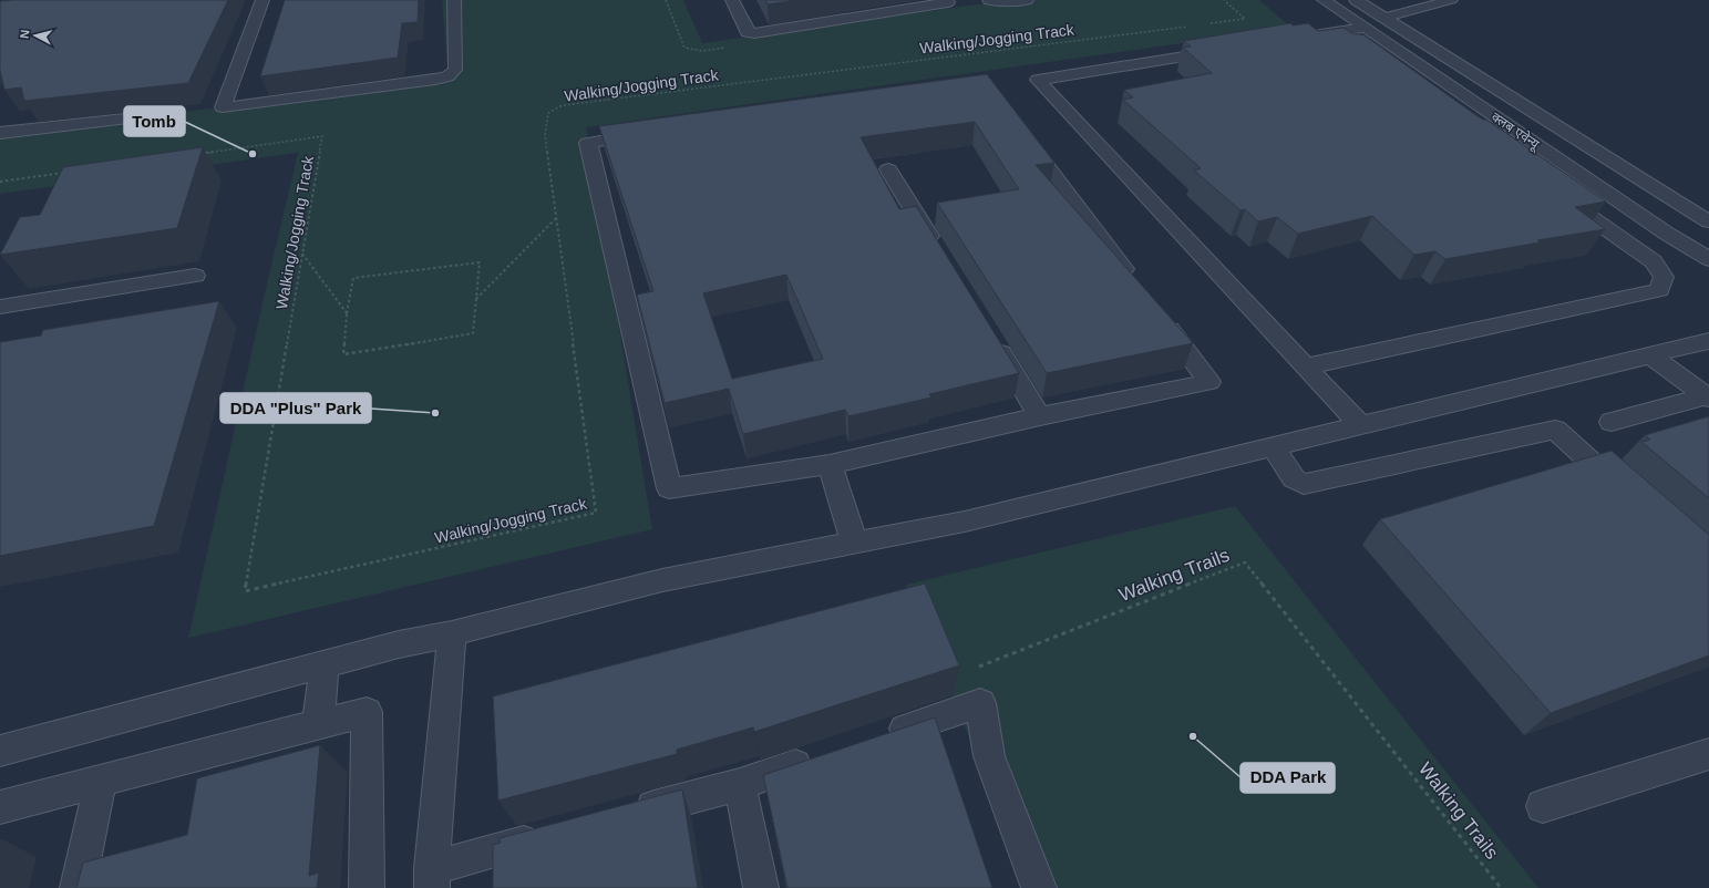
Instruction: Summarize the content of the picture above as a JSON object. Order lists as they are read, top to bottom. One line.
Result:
{"streets":{"street":["क्लब एवेन्यू"],"path":["Walking/Jogging Track","Walking Trails"]},"places":["Tomb","DDA \"Plus\" Park","DDA Park"],"north":"left"}
